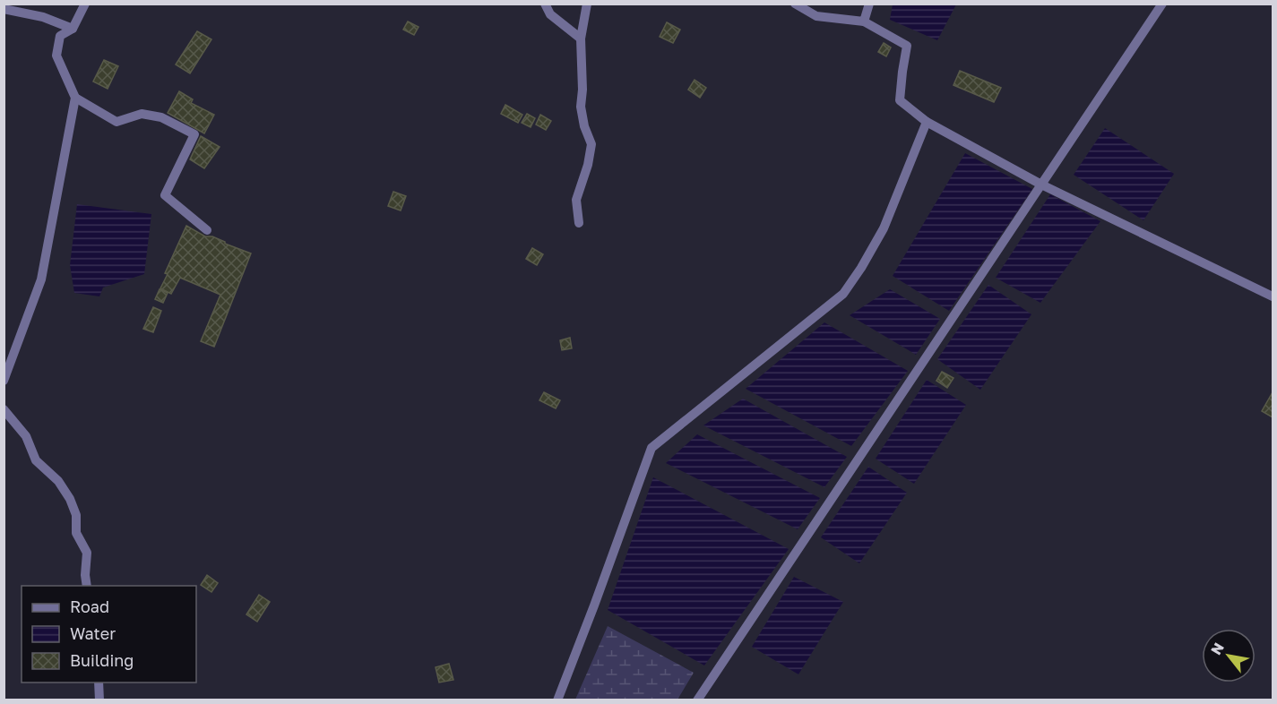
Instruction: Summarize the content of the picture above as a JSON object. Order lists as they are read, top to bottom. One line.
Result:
{"legend":["Road","Water","Building"],"north":"top left"}
